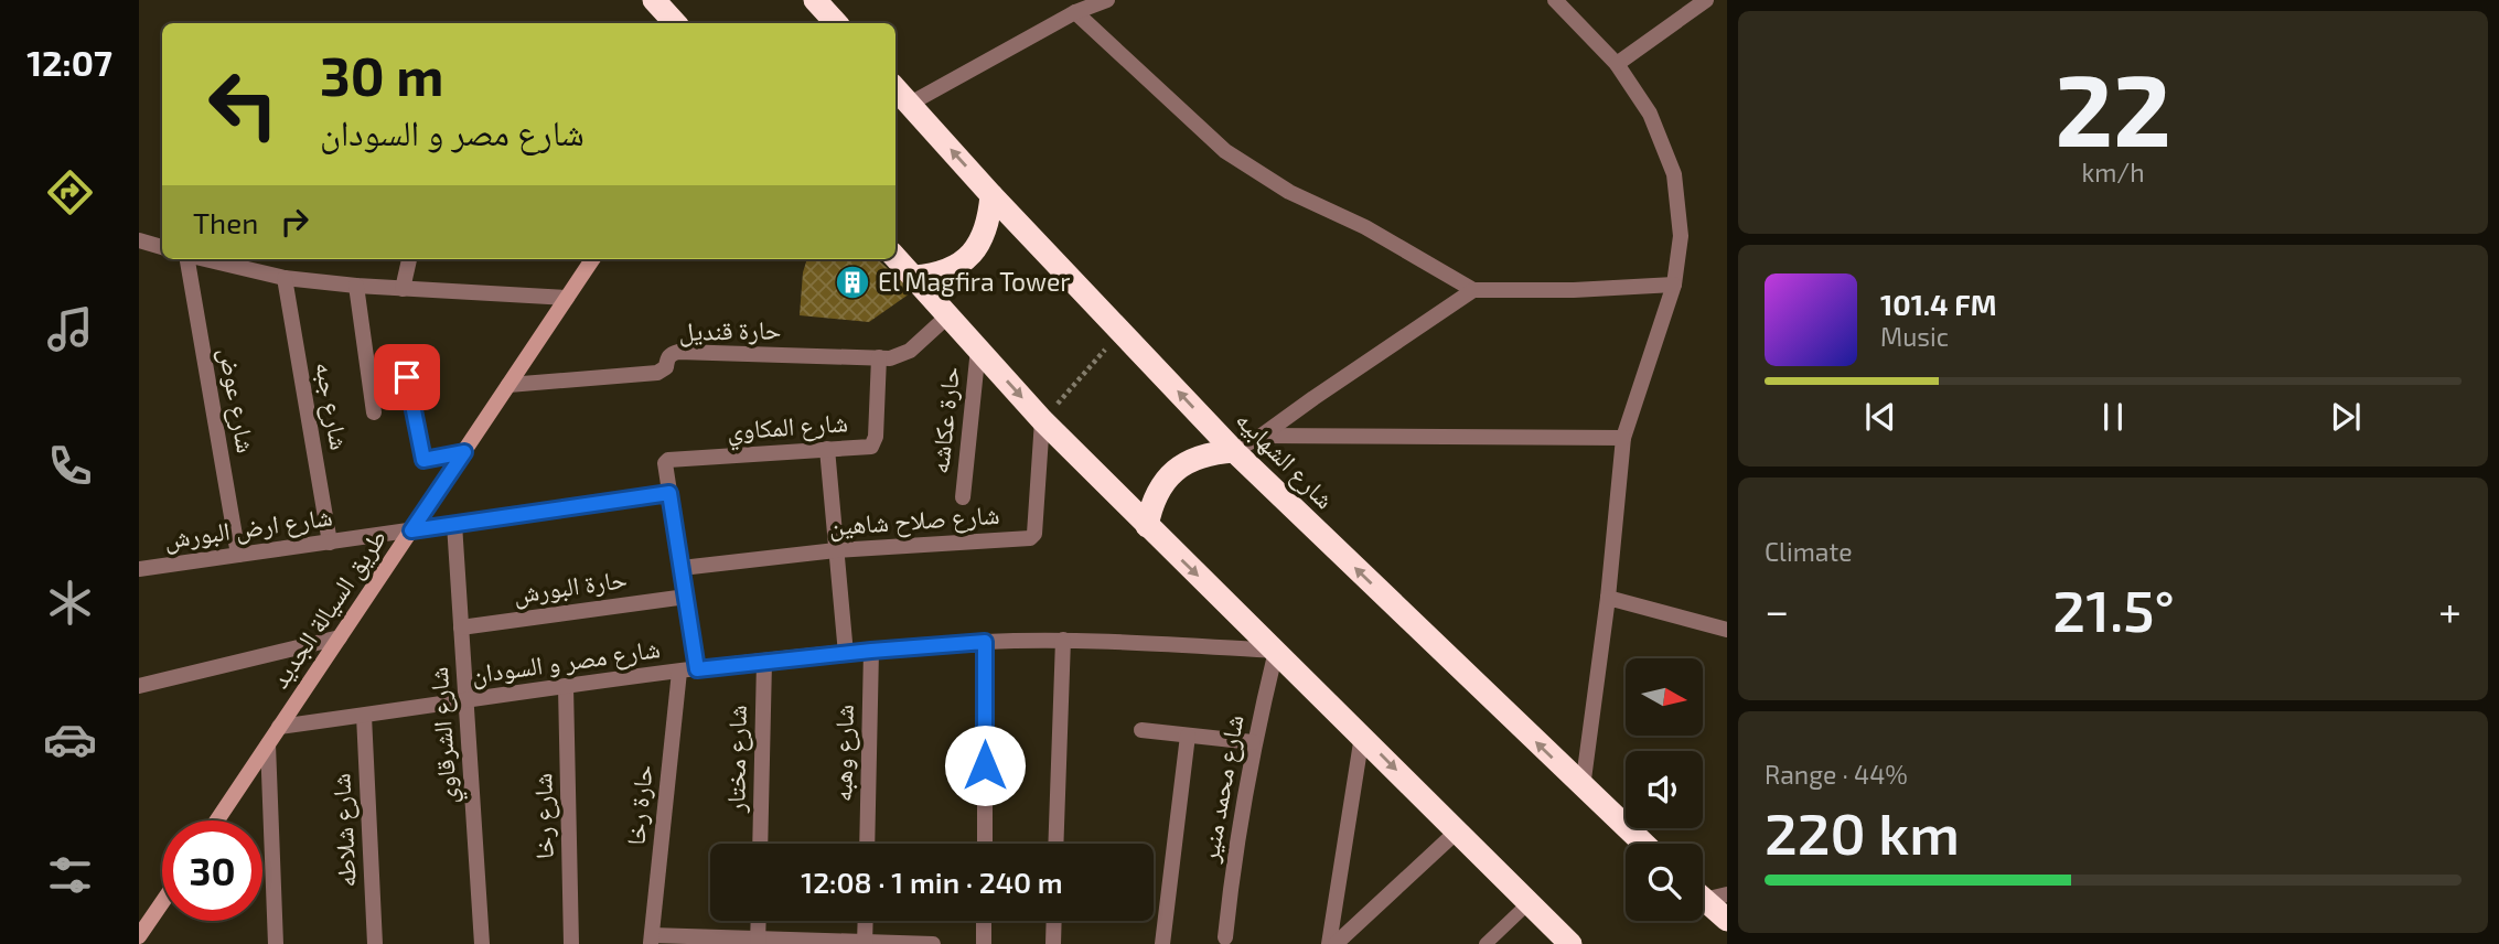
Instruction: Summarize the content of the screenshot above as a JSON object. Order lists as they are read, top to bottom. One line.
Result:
{"streets":{"highway":["شارع الشهابيه"],"street":["حارة قنديل","شارع عوض","شارع جبه","حارة عكاشه","شارع المكاوي","شارع صلاح شاهين","شارع ارض البورش","حارة البورش","طريق السيالة الجديد","شارع مصر و السودان","شارع الشرقاوي","شارع وهبه","شارع مختار","شارع محمد منير","حارة رخا","شارع رخا","شارع شلاطه"]},"crossings":[["حارة قنديل","شارع المكاوي"],["حارة قنديل","طريق السيالة الجديد"],["شارع عوض","شارع ارض البورش"],["شارع جبه","شارع ارض البورش"],["شارع المكاوي","شارع ارض البورش"],["شارع ارض البورش","طريق السيالة الجديد"],["شارع ارض البورش","شارع الشرقاوي"],["حارة البورش","شارع الشرقاوي"],["طريق السيالة الجديد","شارع مصر و السودان"],["شارع مصر و السودان","شارع الشرقاوي"],["شارع مصر و السودان","شارع وهبه"],["شارع مصر و السودان","شارع مختار"],["شارع مصر و السودان","شارع محمد منير"],["شارع مصر و السودان","حارة رخا"],["شارع مصر و السودان","شارع رخا"],["شارع مصر و السودان","شارع شلاطه"]],"places":{"building":["El Magfira Tower"]},"north":"right","page":{"tabs":"12:07","tile":[["22","km/h"],"Climate",["Range · 44%","220 km"]],"turn":["30 m","شارع مصر و السودان"],"then":"Then","song":["101.4 FM","Music"],"heat":["−","21.5°","+"],"limit":"30","trip":"12:08 · 1 min · 240 m"}}
